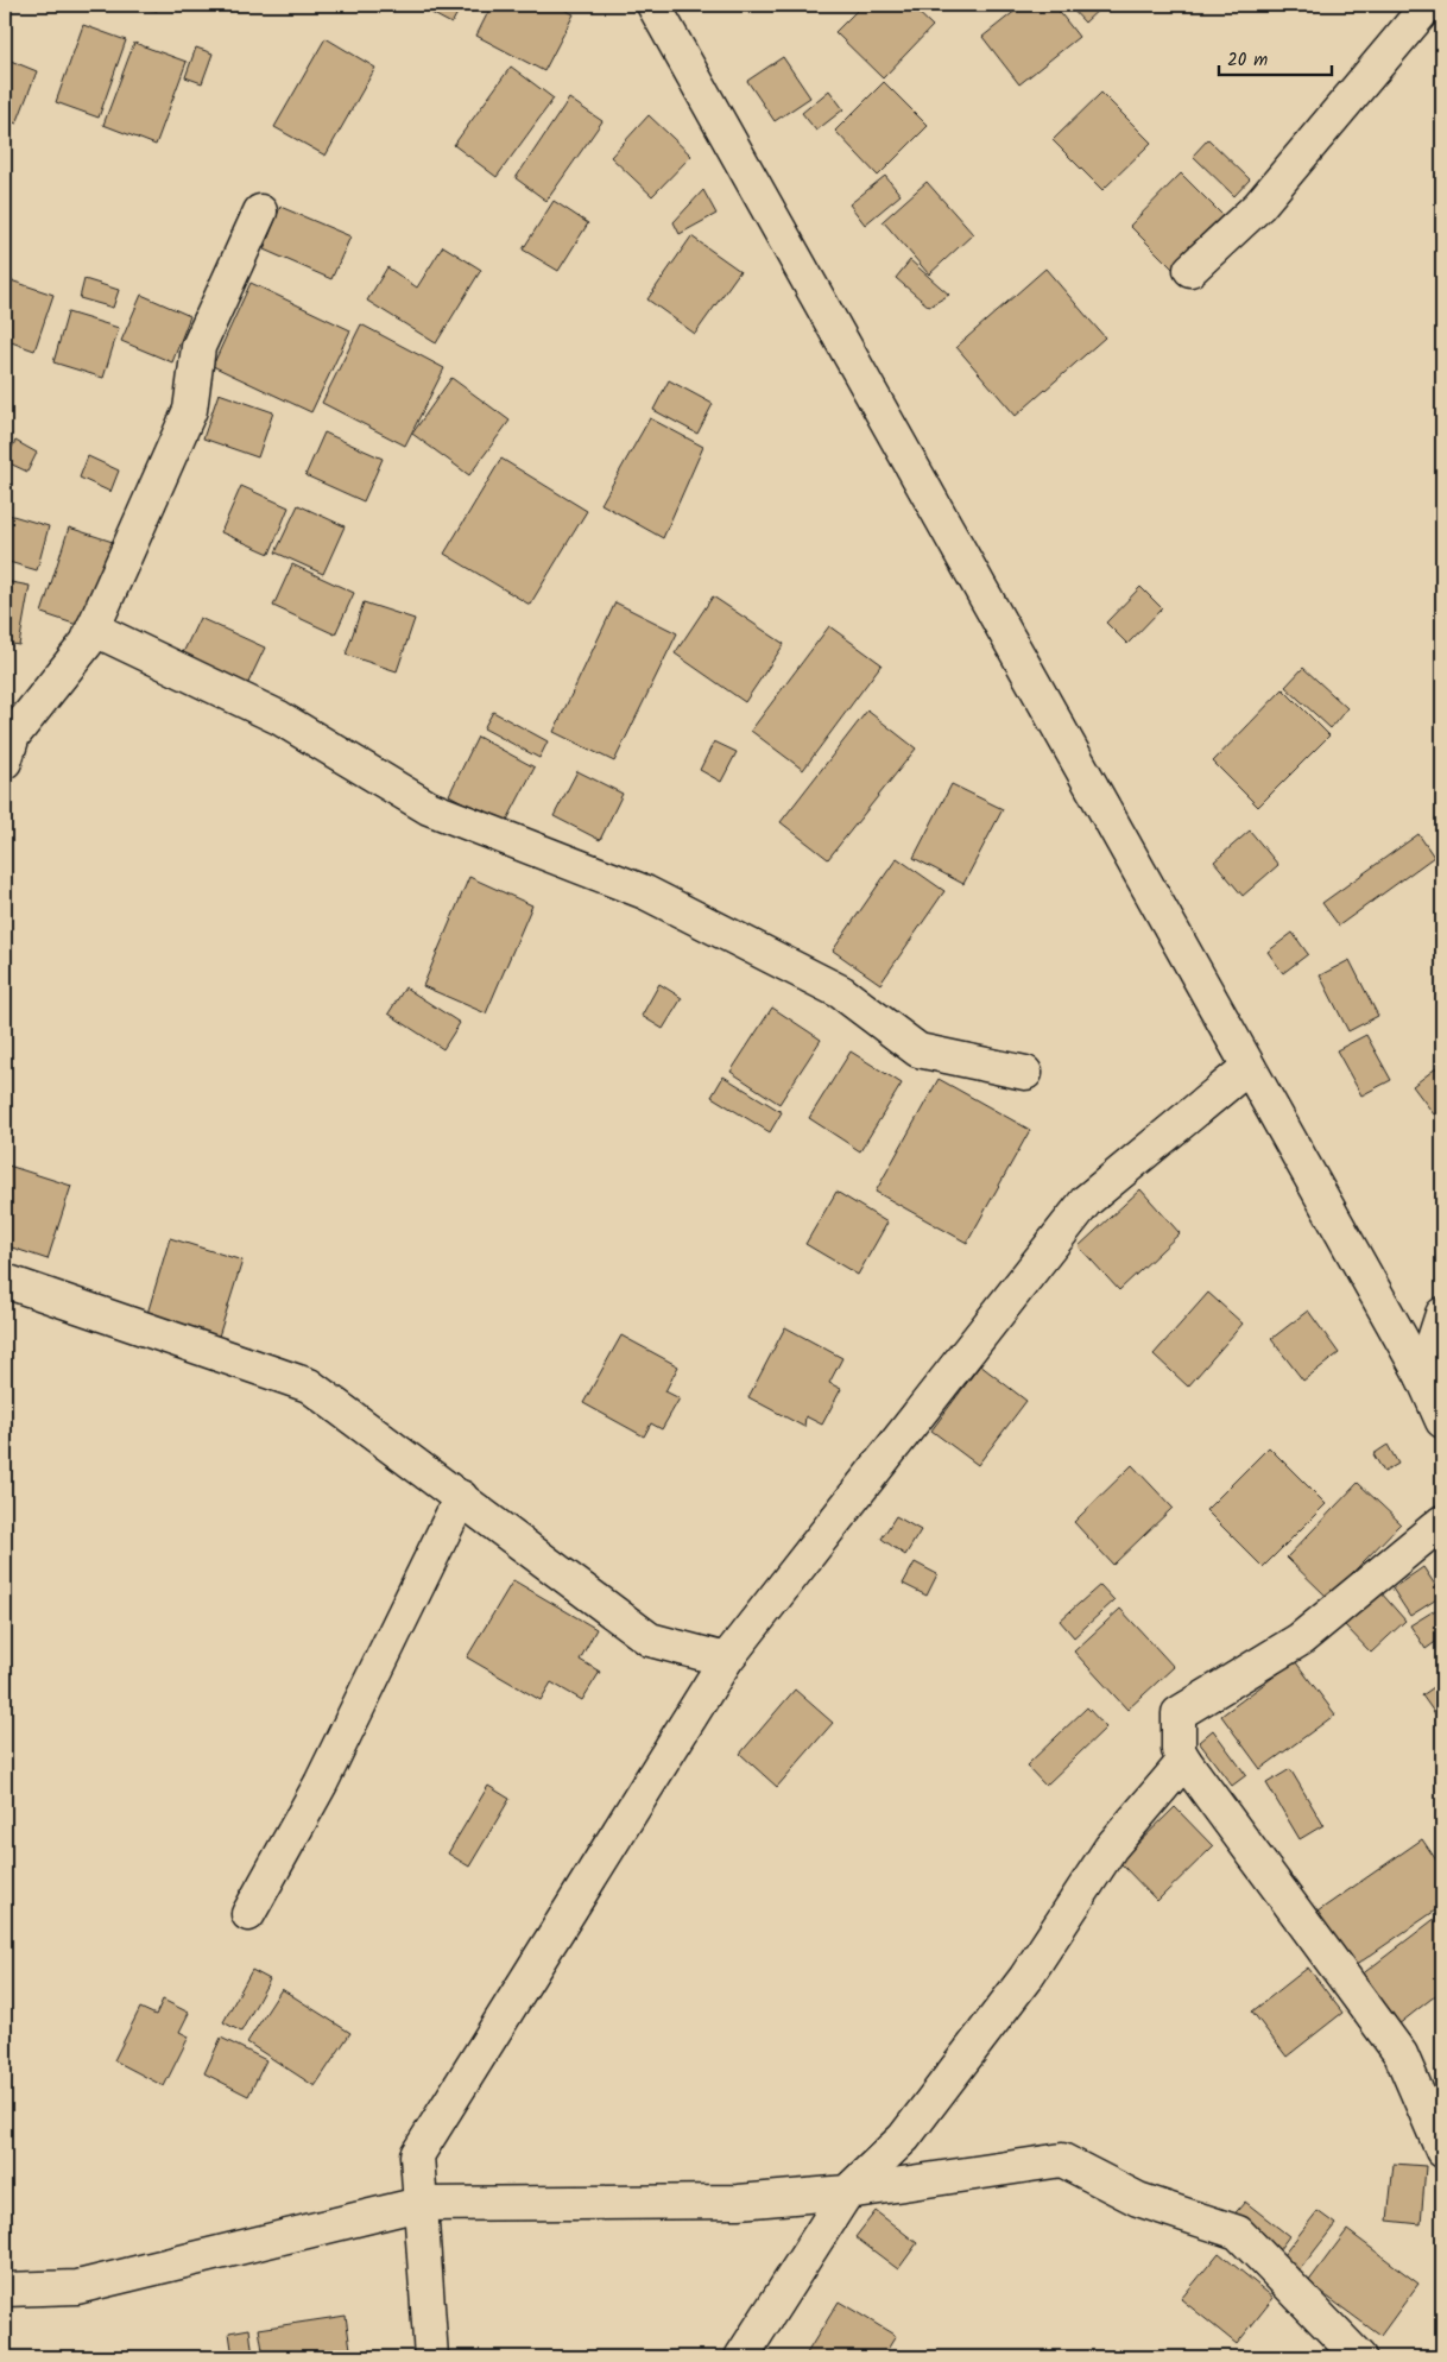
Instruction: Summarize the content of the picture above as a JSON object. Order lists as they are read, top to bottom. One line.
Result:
{"scale_bar":"20 m"}
